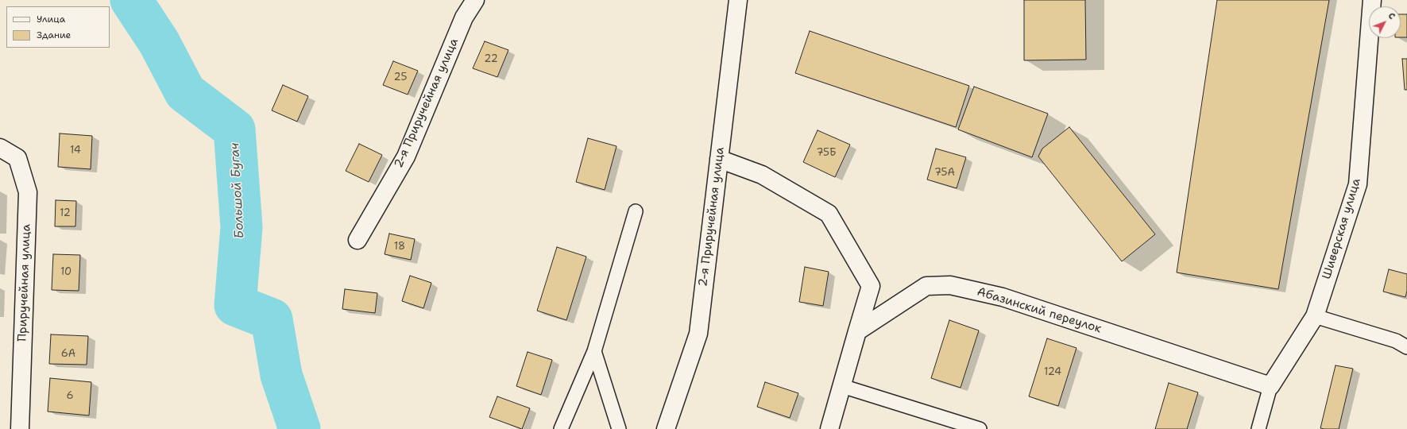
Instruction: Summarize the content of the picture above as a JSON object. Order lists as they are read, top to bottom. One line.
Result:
{"streets":{"street":["2-я Приручейная улица","Шиверская улица","Приручейная улица","Абазинский переулок"]},"crossings":[["Шиверская улица","Абазинский переулок"]],"water":["Большой Бугач"],"house_numbers":["22","25","14","75Б","75А","12","18","10","6А","124","6"],"legend":["Улица","Здание"],"north":"top right"}
